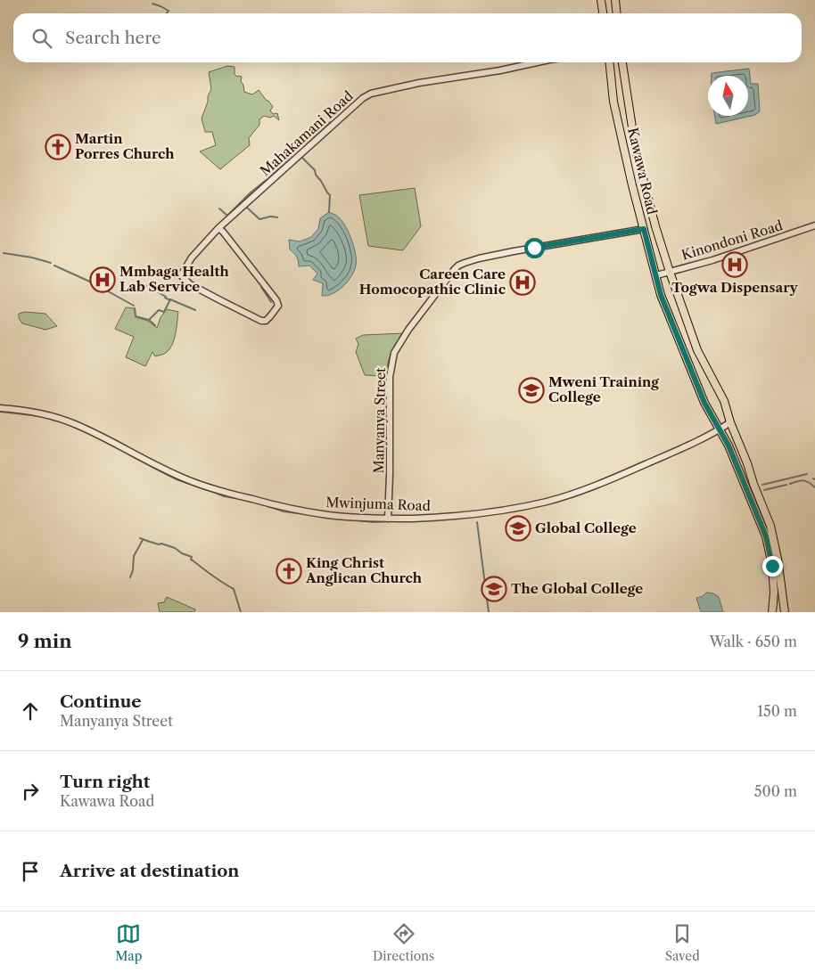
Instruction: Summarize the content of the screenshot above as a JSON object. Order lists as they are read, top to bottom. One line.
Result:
{"streets":{"main road":["Kawawa Road"],"street":["Mahakamani Road","Kinondoni Road","Manyanya Street","Mwinjuma Road"]},"crossings":[["Kawawa Road","Kinondoni Road"],["Kawawa Road","Manyanya Street"],["Kawawa Road","Mwinjuma Road"],["Manyanya Street","Mwinjuma Road"]],"places":{"church":["Martin Porres Church","King Christ Anglican Church"],"hospital":["Togwa Dispensary","Mmbaga Health Lab Service","Careen Care Homocopathic Clinic"],"school or university":["Mweni Training College","Global College","The Global College"]},"north":"top","page":{"search":"Search here","heading":["9 min","Walk · 650 m"],"list":[["Continue","Manyanya Street","150 m"],["Turn right","Kawawa Road","500 m"],"Arrive at destination"],"nav":["Map","Directions","Saved"]}}
